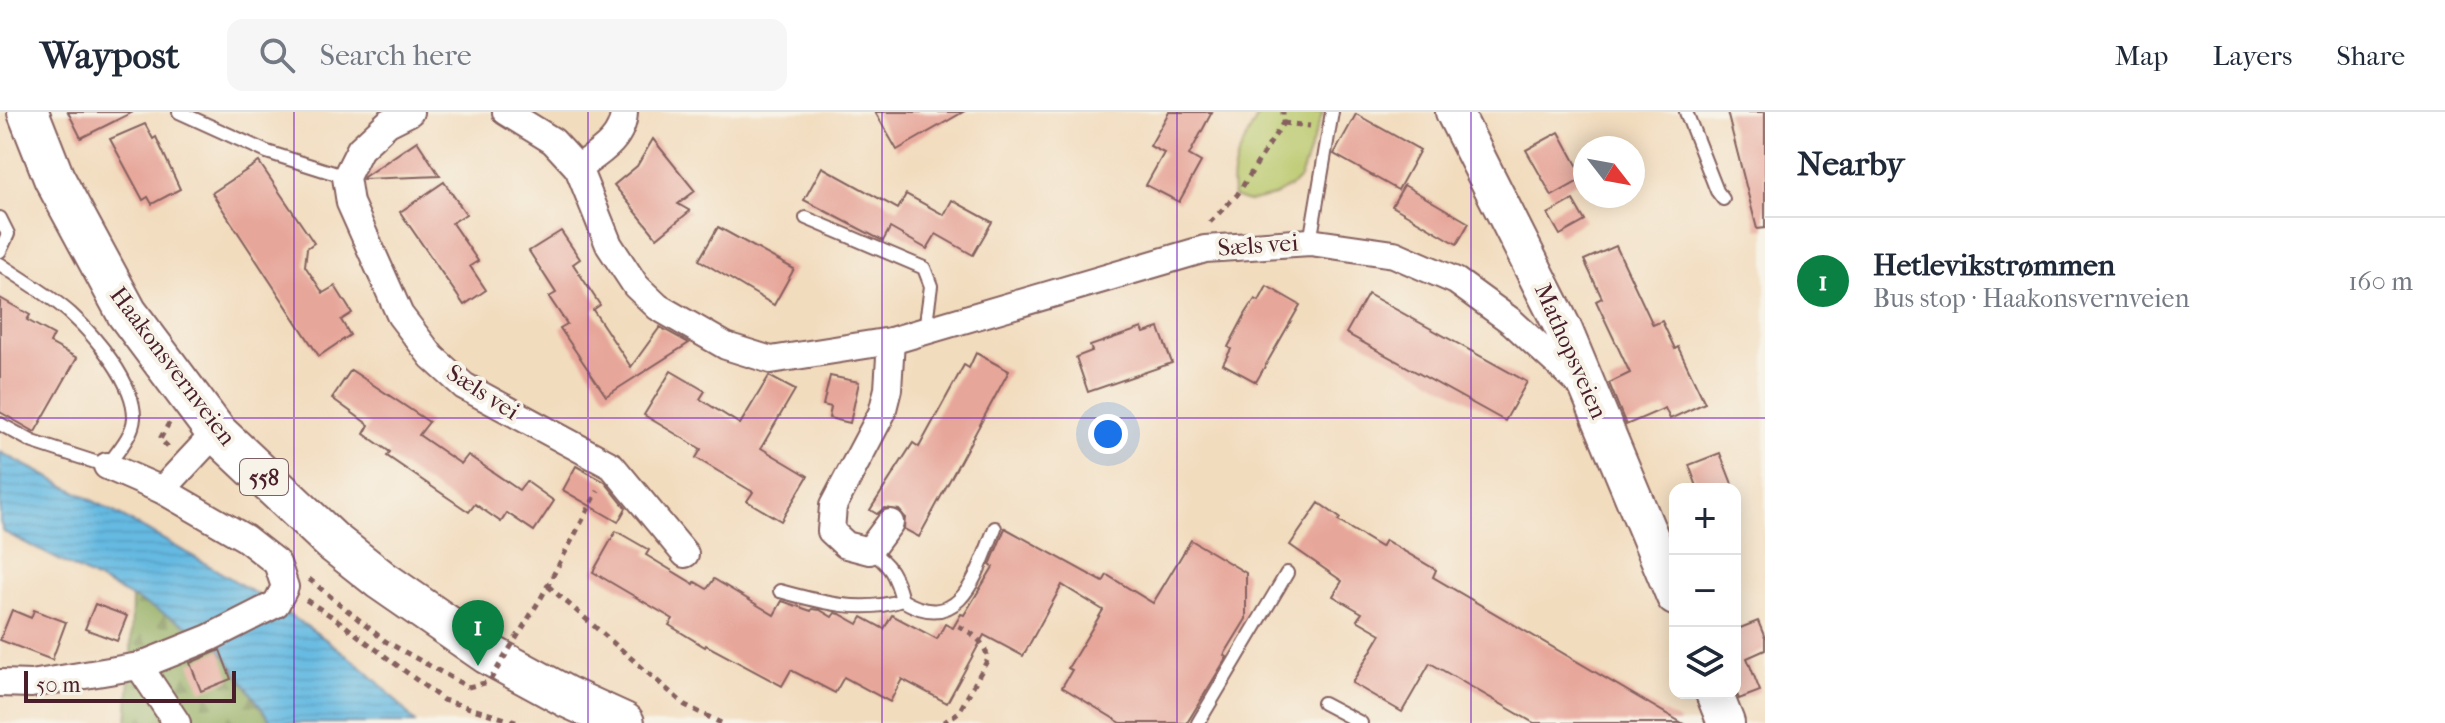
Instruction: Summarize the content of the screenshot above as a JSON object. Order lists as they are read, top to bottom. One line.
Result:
{"streets":{"main road":["Mathopsveien","Haakonsvernveien","558"],"street":["Sæls vei"]},"crossings":[["Sæls vei","Mathopsveien"]],"scale_bar":"50 m","north":"bottom right","page":{"header":"Waypost","search":"Search here","nav":["Map","Layers","Share"],"heading":"Nearby","list":[{"mark":"1","name":"Hetlevikstrømmen","note":"Bus stop · Haakonsvernveien","value":"160 m"}],"map_buttons":["+","−"],"pins":"1","scale":"50 m"}}
